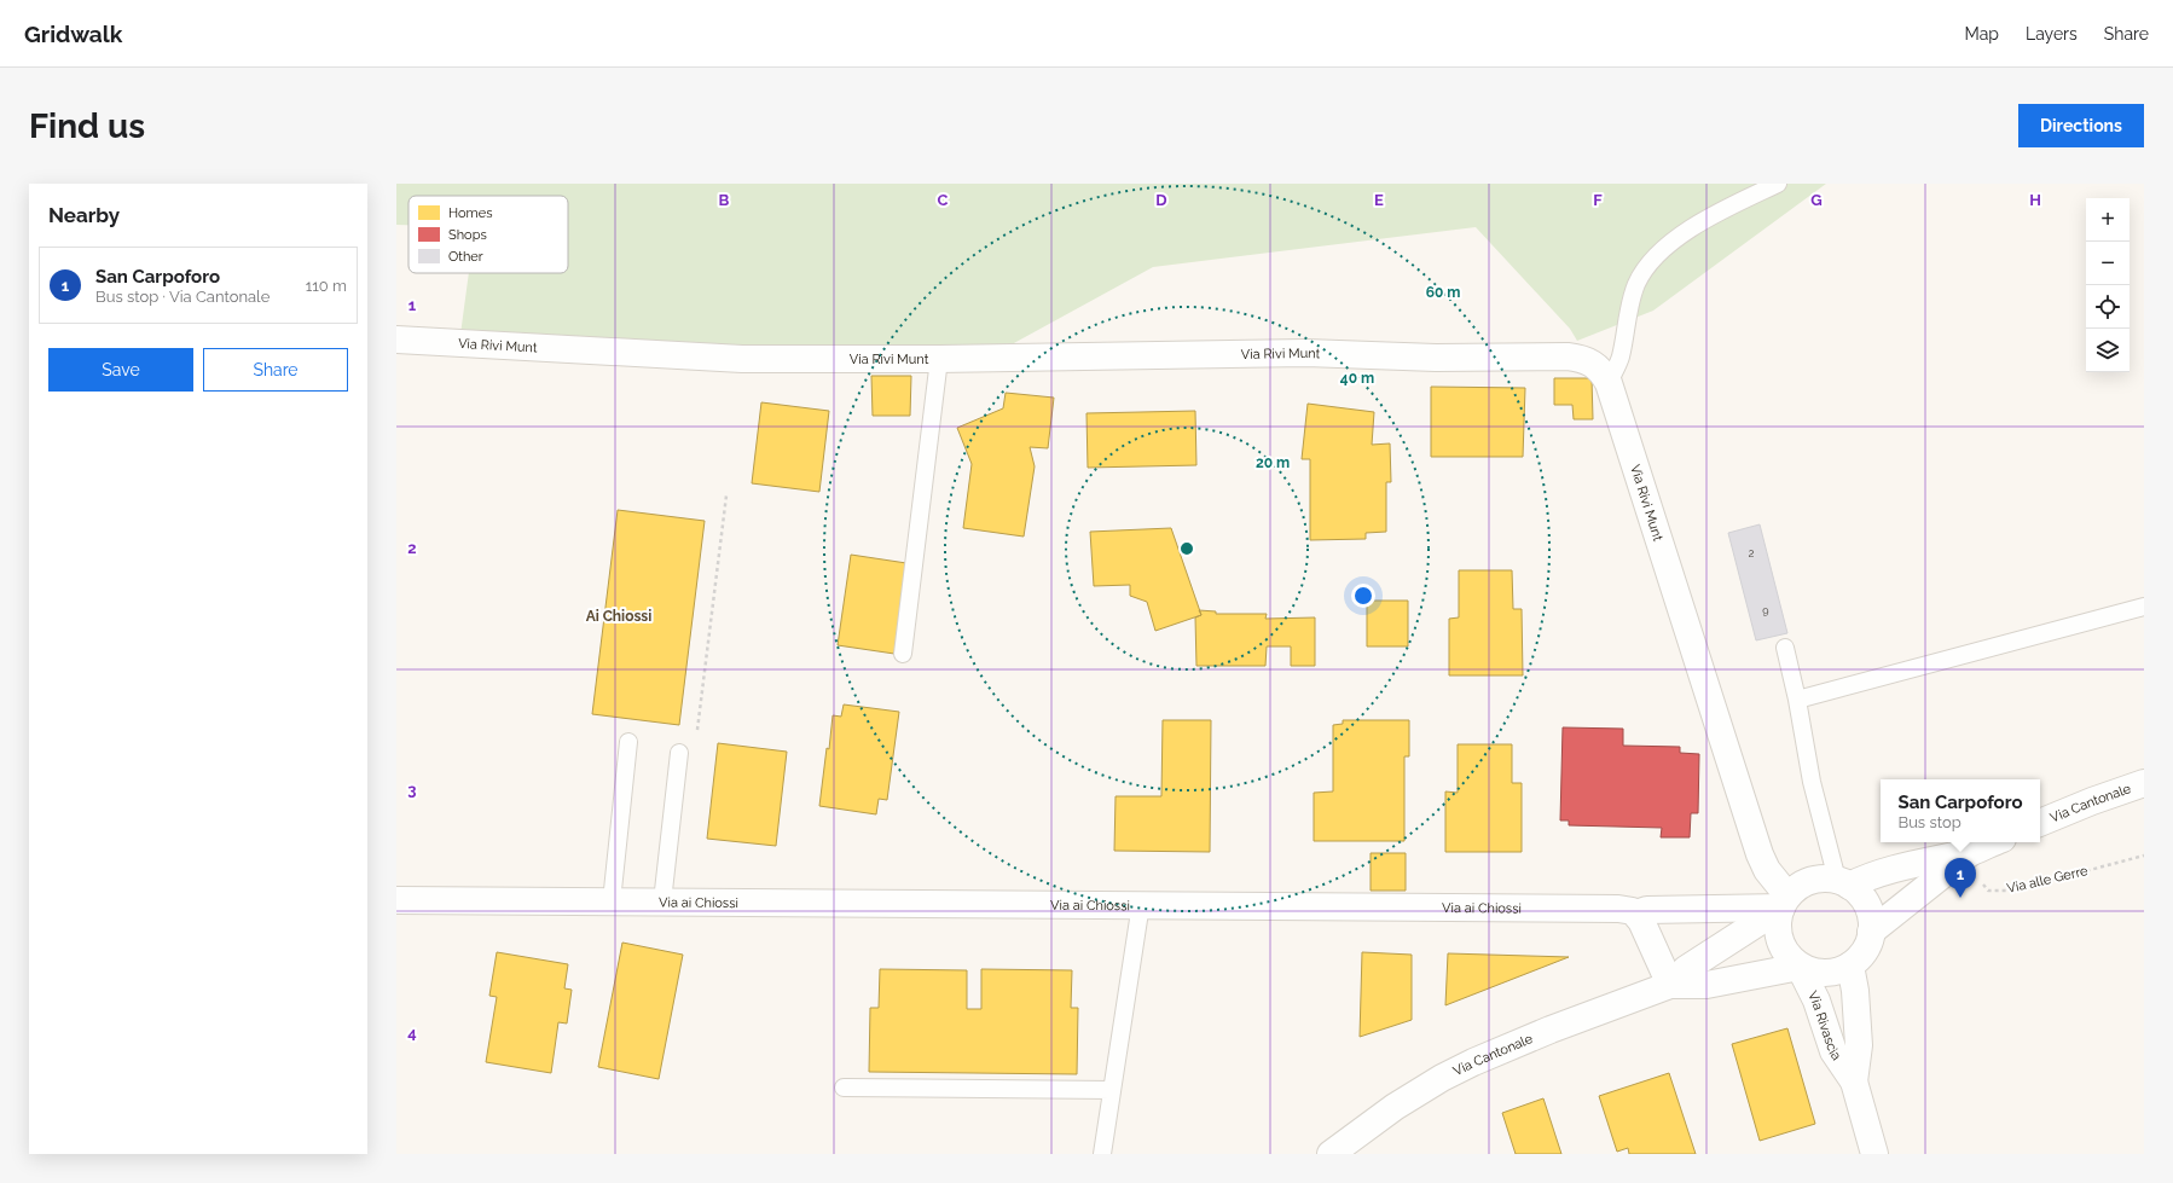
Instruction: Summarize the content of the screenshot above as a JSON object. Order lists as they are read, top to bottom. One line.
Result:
{"streets":{"street":["Via Rivi Munt","Via Cantonale","Via ai Chiossi","Via Rivascia"],"path":["Via alle Gerre"]},"crossings":[["Via Rivi Munt","Via Cantonale"],["Via Rivi Munt","Via ai Chiossi"],["Via Rivi Munt","Via Rivascia"],["Via Cantonale","Via ai Chiossi"],["Via Cantonale","Via Rivascia"],["Via ai Chiossi","Via Rivascia"]],"districts":["Ai Chiossi"],"house_numbers":["2","9"],"legend":["Homes","Shops","Other"],"page":{"header":"Gridwalk","nav":["Map","Layers","Share"],"buttons":["Directions",["Save","Share"]],"title":"Find us","heading":"Nearby","map_buttons":["+","−"],"list":[{"mark":"1","name":"San Carpoforo","note":"Bus stop · Via Cantonale","value":"110 m"}],"popup":["San Carpoforo","Bus stop"],"pins":"1"},"grid":{"columns":["B","C","D","E","F","G","H"],"rows":["1","2","3","4"]},"rings":["60 m","40 m","20 m"]}
